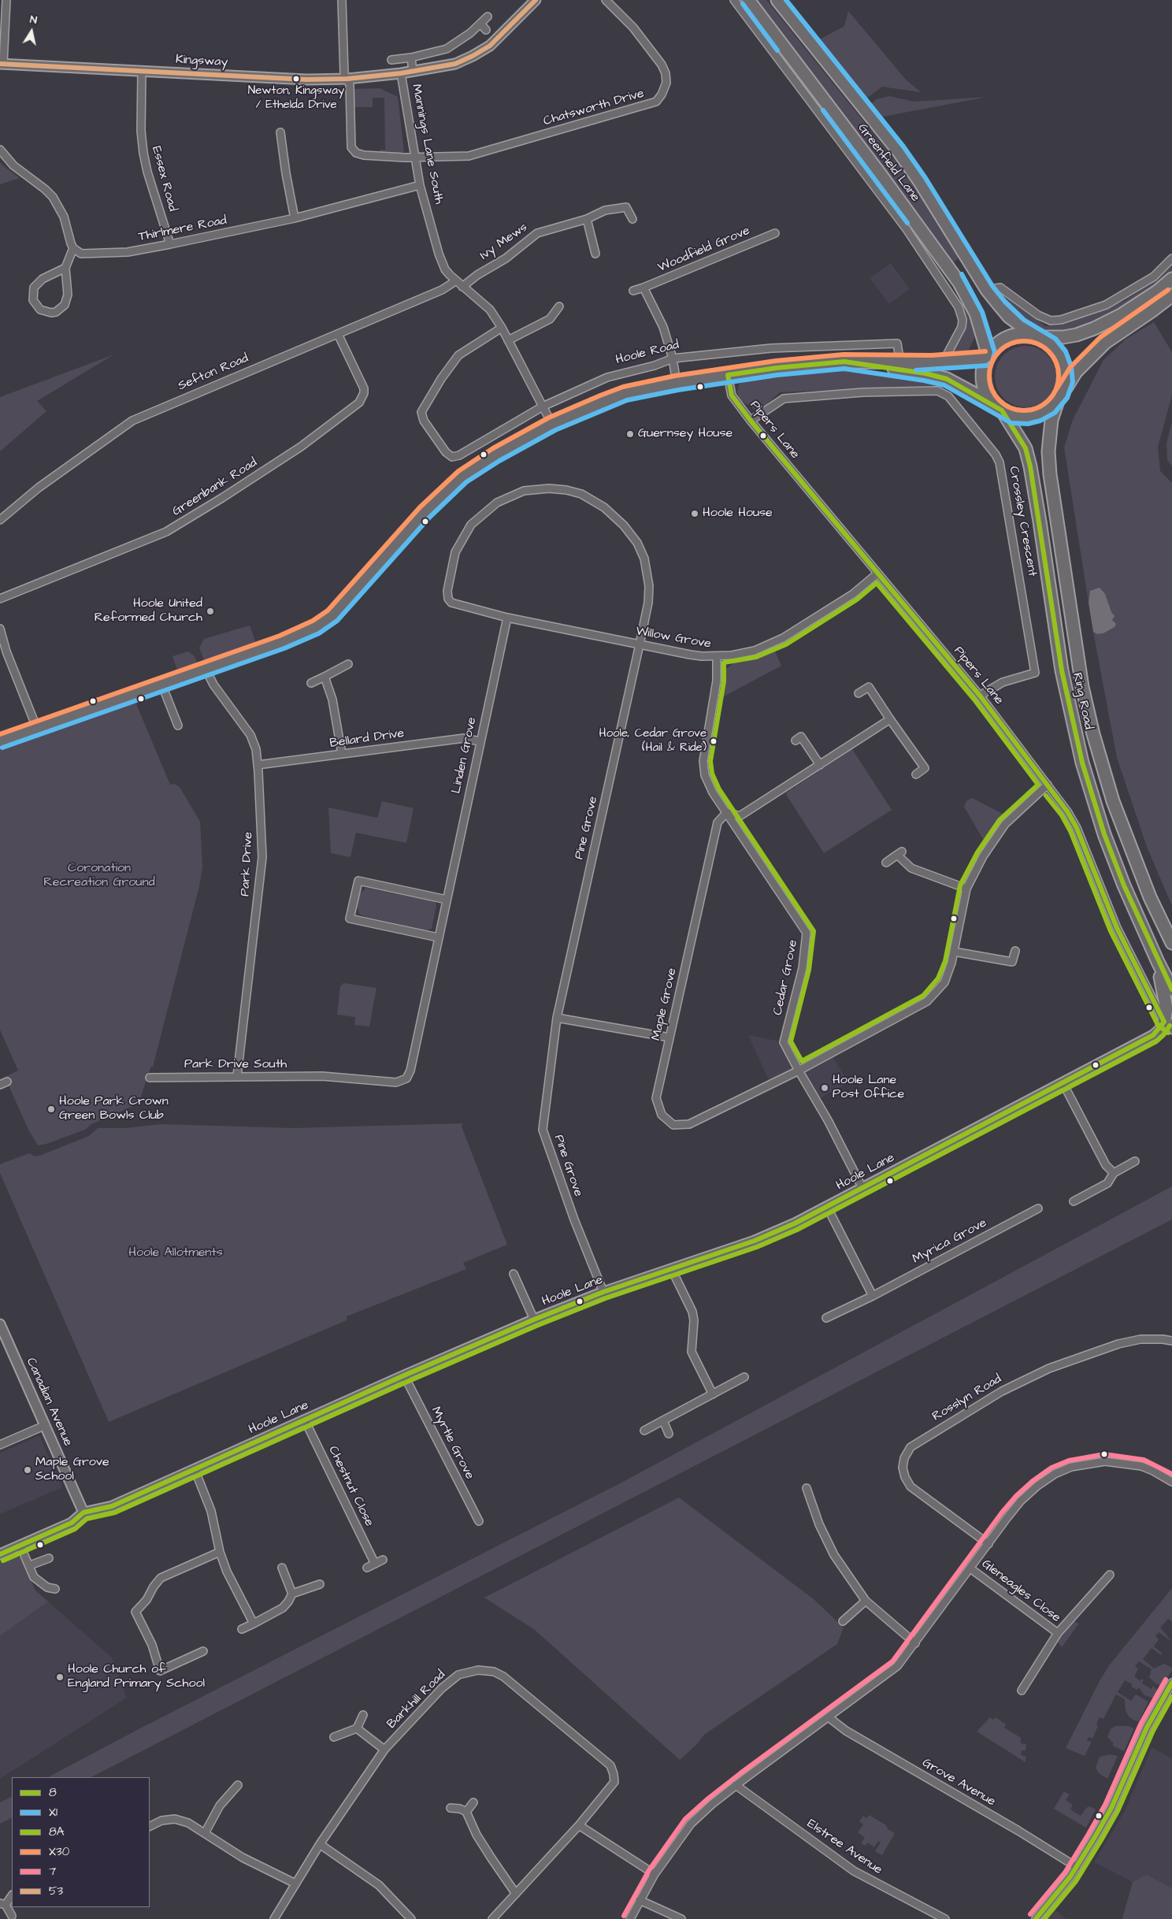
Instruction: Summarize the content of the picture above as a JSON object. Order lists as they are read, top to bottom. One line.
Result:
{"streets":{"highway":["Greenfield Lane","Ring Road"],"street":["Kingsway","Chatsworth Drive","Mannings Lane South","Essex Road","Thirlmere Road","Ivy Mews","Woodfield Grove","Hoole Road","Sefton Road","Pipers Lane","Greenbank Road","Crossley Crescent","Willow Grove","Bellard Drive","Linden Grove","Pine Grove","Park Drive","Cedar Grove","Maple Grove","Park Drive South","Hoole Lane","Myrica Grove","Rosslyn Road","Canadian Avenue","Myrtle Grove","Chestnut Close","Gleneagles Close","Barkhill Road","Grove Avenue","Elstree Avenue"]},"crossings":[["Kingsway","Chatsworth Drive"],["Kingsway","Mannings Lane South"],["Kingsway","Essex Road"],["Chatsworth Drive","Mannings Lane South"],["Mannings Lane South","Thirlmere Road"],["Mannings Lane South","Ivy Mews"],["Mannings Lane South","Hoole Road"],["Mannings Lane South","Sefton Road"],["Greenfield Lane","Ring Road"],["Essex Road","Thirlmere Road"],["Sefton Road","Greenbank Road"],["Pipers Lane","Crossley Crescent"],["Pipers Lane","Willow Grove"],["Pipers Lane","Maple Grove"],["Pipers Lane","Hoole Lane"],["Willow Grove","Linden Grove"],["Willow Grove","Pine Grove"],["Willow Grove","Cedar Grove"],["Bellard Drive","Linden Grove"],["Bellard Drive","Park Drive"],["Linden Grove","Park Drive South"],["Pine Grove","Hoole Lane"],["Park Drive","Park Drive South"],["Cedar Grove","Maple Grove"],["Cedar Grove","Hoole Lane"],["Hoole Lane","Canadian Avenue"],["Hoole Lane","Myrtle Grove"],["Hoole Lane","Chestnut Close"]],"parks":["Coronation Recreation Ground","Hoole Allotments"],"places":["Newton, Kingsway / Ethelda Drive","Guernsey House","Hoole House","Hoole United Reformed Church","Hoole, Cedar Grove (Hail & Ride)","Hoole Lane Post Office","Hoole Park Crown Green Bowls Club","Maple Grove School","Hoole Church of England Primary School"],"lines":["transit line X1","transit line 53","transit line X30","transit line 8","transit line 8A","transit line 7"],"legend":["8","X1","8A","X30","7","53"],"north":"top"}
